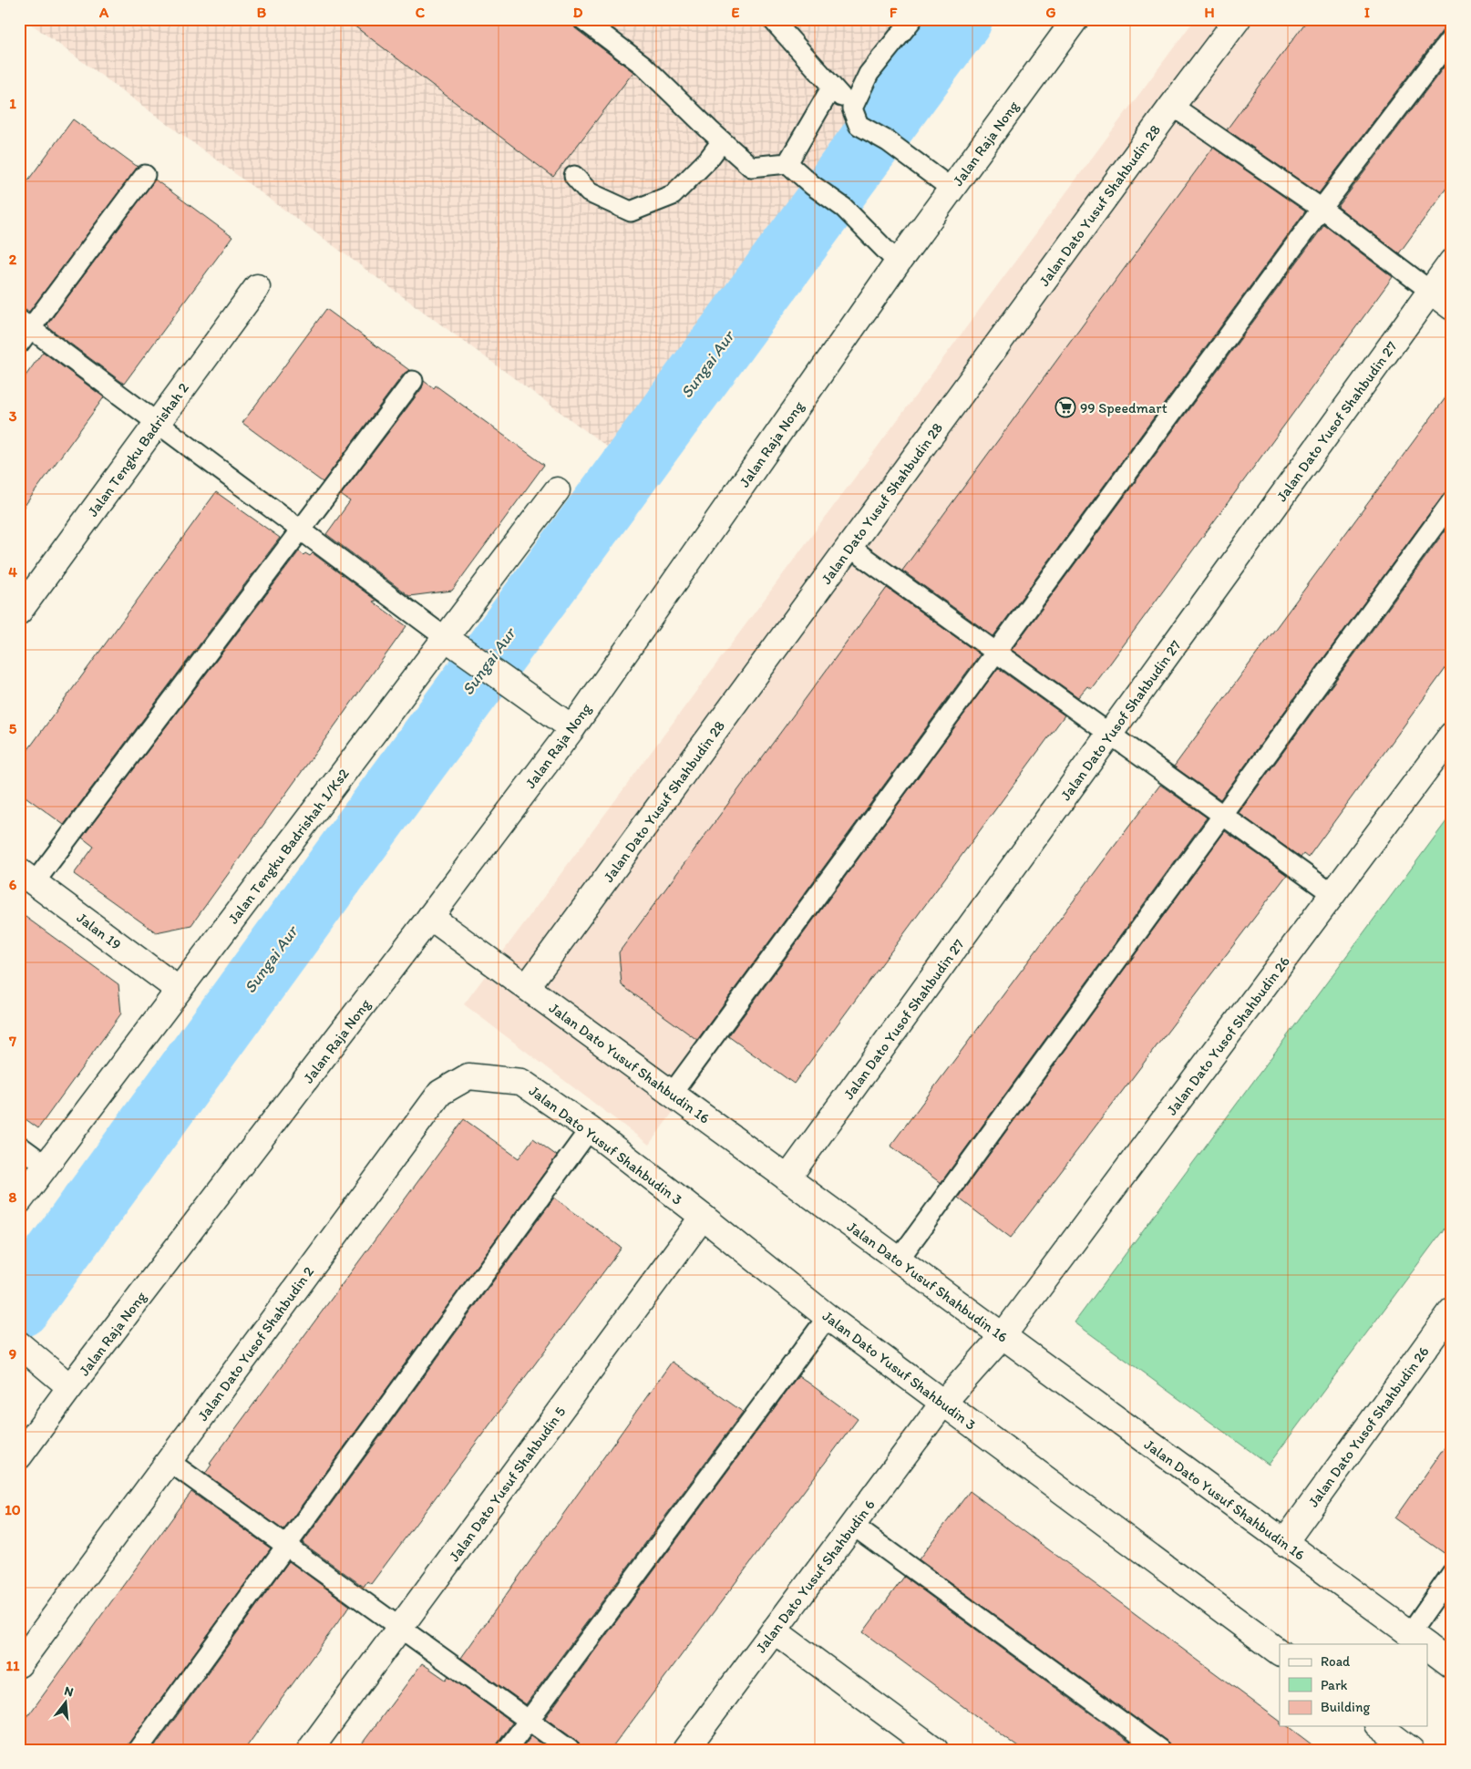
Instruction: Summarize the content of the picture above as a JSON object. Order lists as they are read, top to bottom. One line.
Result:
{"streets":{"street":["Jalan Raja Nong","Jalan Dato Yusuf Shahbudin 28","Jalan Dato Yusof Shahbudin 27","Jalan Tengku Badrishah 2","Jalan Tengku Badrishah 1/Ks2","Jalan 19","Jalan Dato Yusof Shahbudin 26","Jalan Dato Yusuf Shahbudin 16","Jalan Dato Yusuf Shahbudin 3","Jalan Dato Yusof Shahbudin 2","Jalan Dato Yusuf Shahbudin 5","Jalan Dato Yusuf Shahbudin 6"]},"crossings":[["Jalan Raja Nong","Jalan Dato Yusuf Shahbudin 16"],["Jalan Dato Yusuf Shahbudin 28","Jalan Dato Yusuf Shahbudin 16"],["Jalan Dato Yusof Shahbudin 27","Jalan Dato Yusuf Shahbudin 16"],["Jalan Tengku Badrishah 1/Ks2","Jalan 19"],["Jalan Dato Yusof Shahbudin 26","Jalan Dato Yusuf Shahbudin 16"],["Jalan Dato Yusof Shahbudin 26","Jalan Dato Yusuf Shahbudin 3"],["Jalan Dato Yusof Shahbudin 26","Jalan Dato Yusuf Shahbudin 6"],["Jalan Dato Yusuf Shahbudin 3","Jalan Dato Yusof Shahbudin 2"],["Jalan Dato Yusuf Shahbudin 3","Jalan Dato Yusuf Shahbudin 5"],["Jalan Dato Yusuf Shahbudin 3","Jalan Dato Yusuf Shahbudin 6"]],"water":["Sungai Aur"],"places":{"supermarket":["99 Speedmart"]},"legend":["Road","Park","Building"],"north":"top","grid":{"columns":["A","B","C","D","E","F","G","H","I"],"rows":["1","2","3","4","5","6","7","8","9","10","11"]}}
